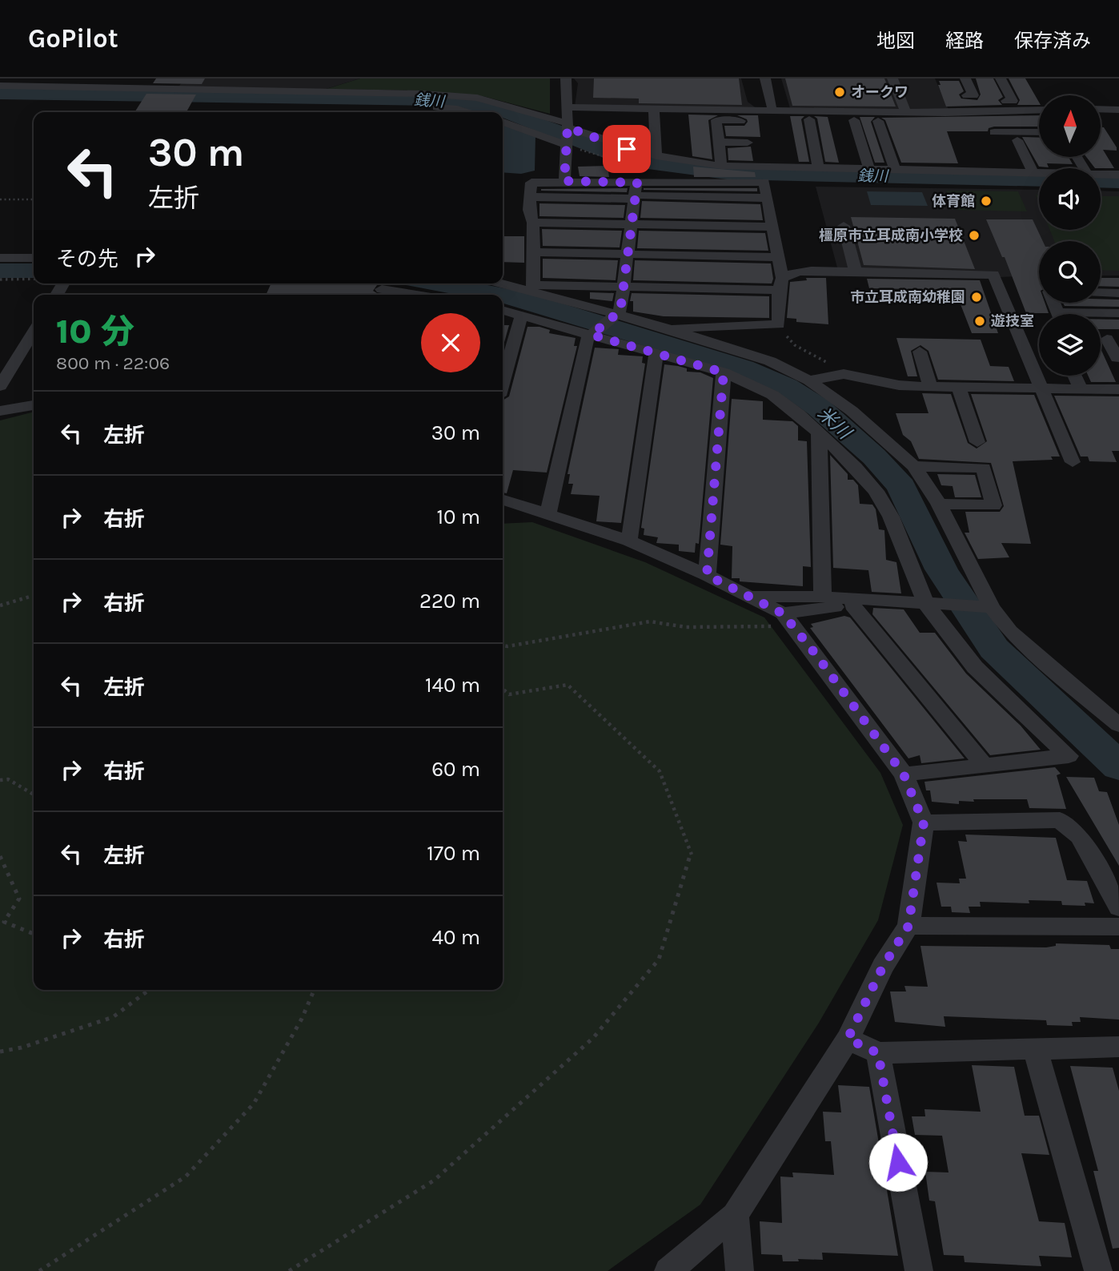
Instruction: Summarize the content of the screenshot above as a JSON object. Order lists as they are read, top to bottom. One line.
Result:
{"water":["銭川","米川"],"places":["オークワ","体育館","橿原市立耳成南小学校","市立耳成南幼稚園","遊技室"],"north":"top","page":{"header":"GoPilot","nav":["地図","経路","保存済み"],"turn":["30 m","左折"],"then":"その先","heading":["10 分","800 m · 22:06"],"list":[{"name":"左折","value":"30 m"},{"name":"右折","value":"10 m"},{"name":"右折","value":"220 m"},{"name":"左折","value":"140 m"},{"name":"右折","value":"60 m"},{"name":"左折","value":"170 m"},{"name":"右折","value":"40 m"}]}}
